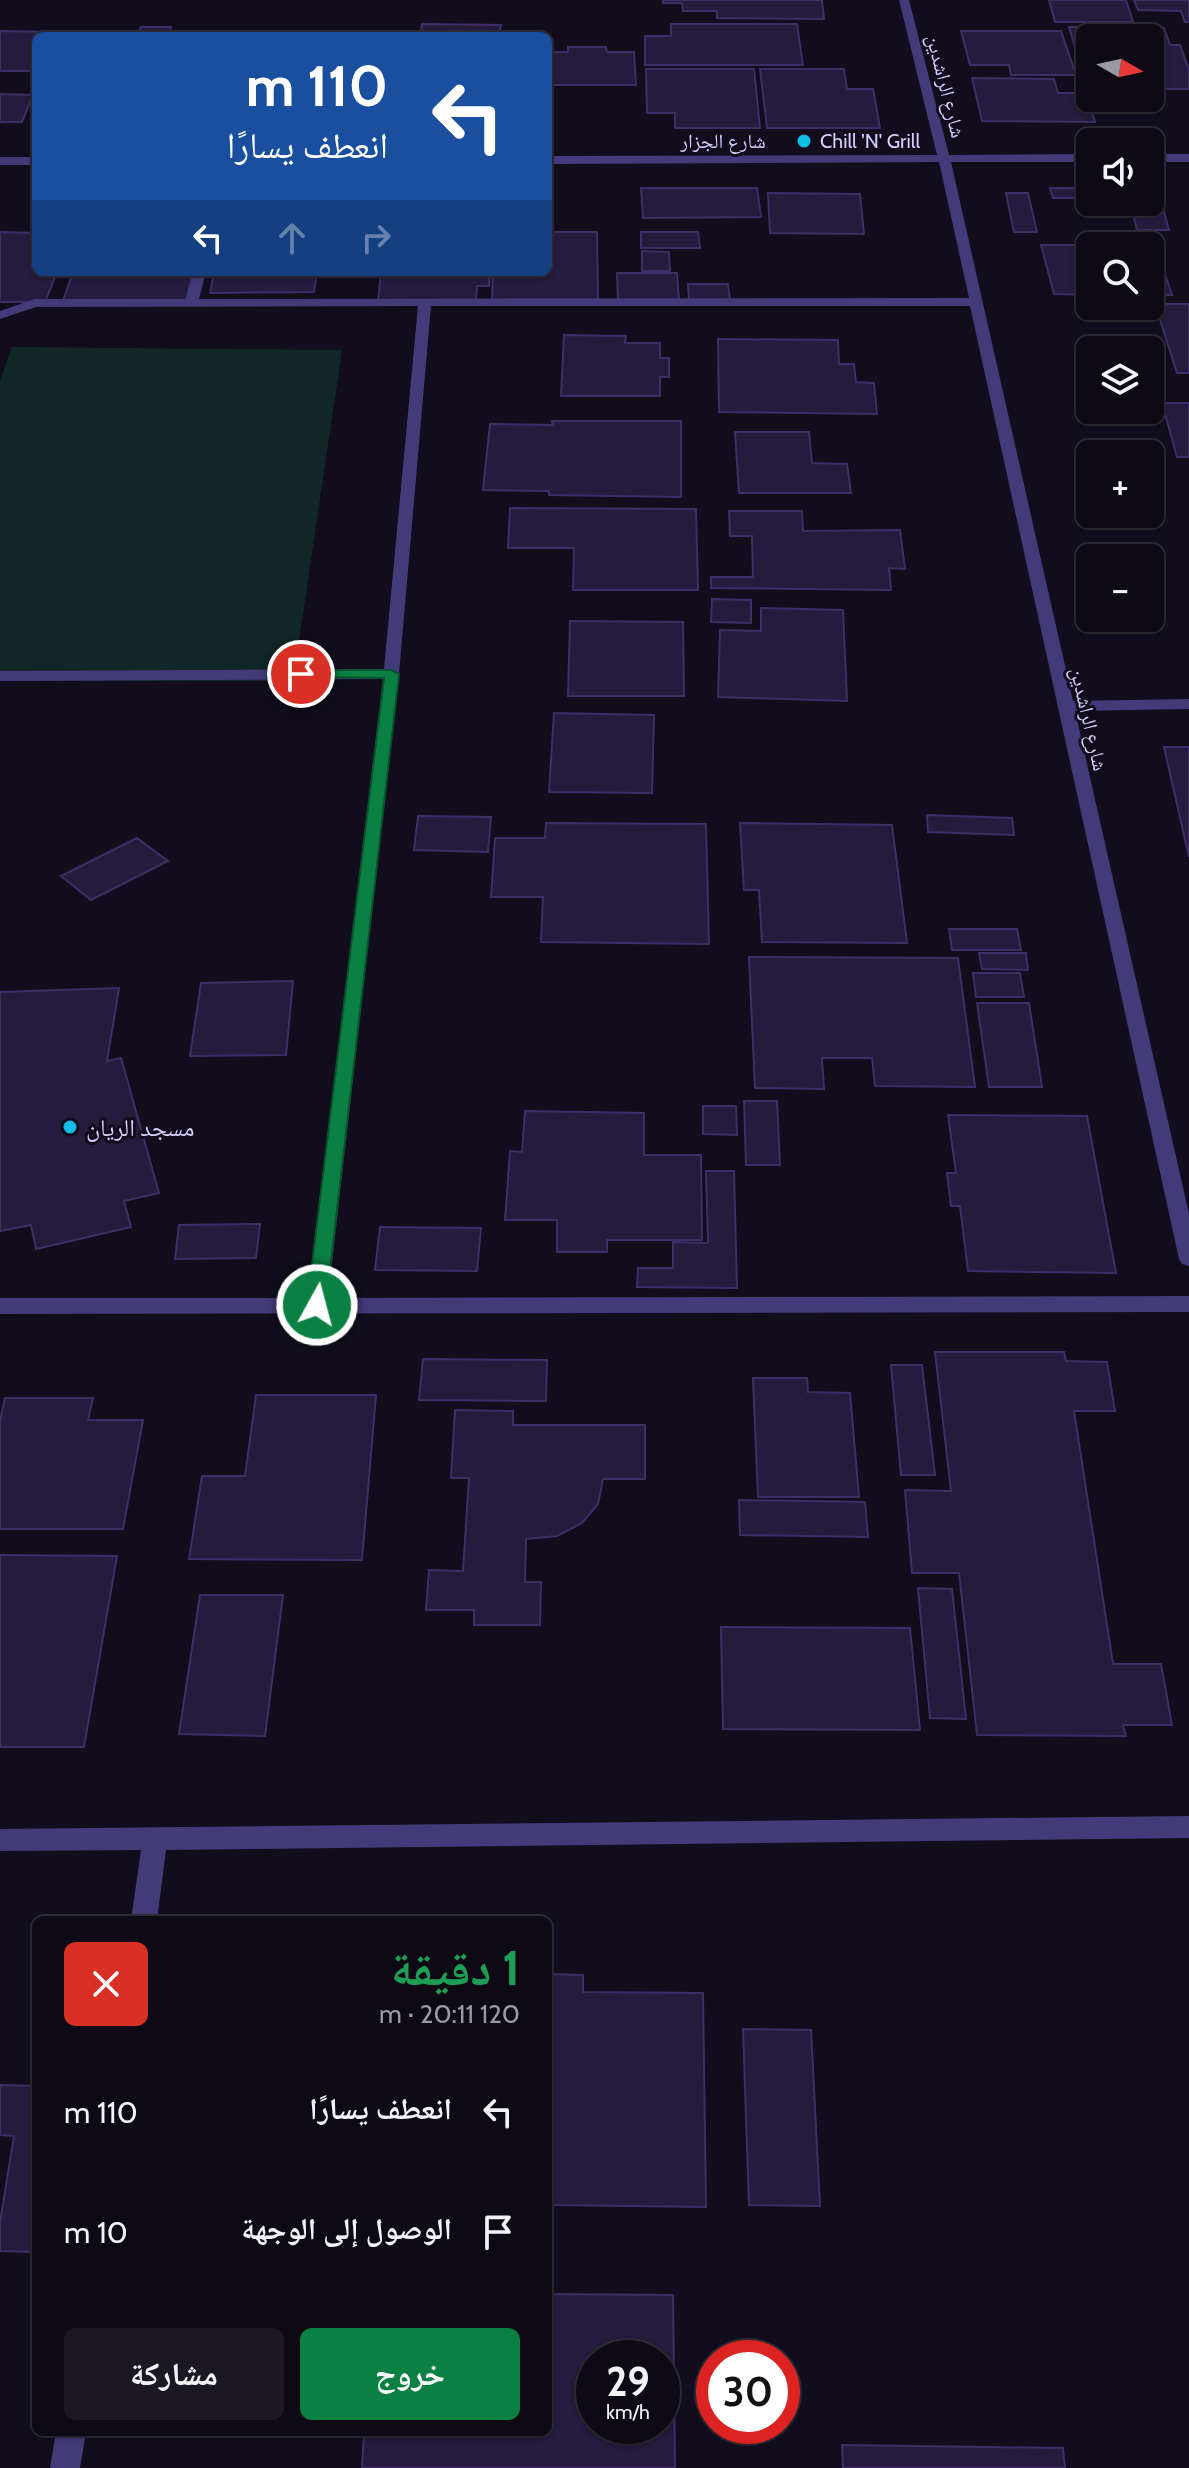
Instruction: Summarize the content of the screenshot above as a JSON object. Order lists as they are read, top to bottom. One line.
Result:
{"streets":{"street":["شارع الراشدين","شارع الجزار"]},"crossings":[["شارع الراشدين","شارع الجزار"]],"places":["Chill 'N' Grill","مسجد الريان"],"north":"right","page":{"map_buttons":["+","−"],"turn":["110 m","انعطف يسارًا"],"heading":["1 دقيقة","120 m · 20:11"],"list":[{"name":"انعطف يسارًا","value":"110 m"},{"name":"الوصول إلى الوجهة","value":"10 m"}],"buttons":["خروج","مشاركة"],"speed":"29 km/h","limit":"30"}}
